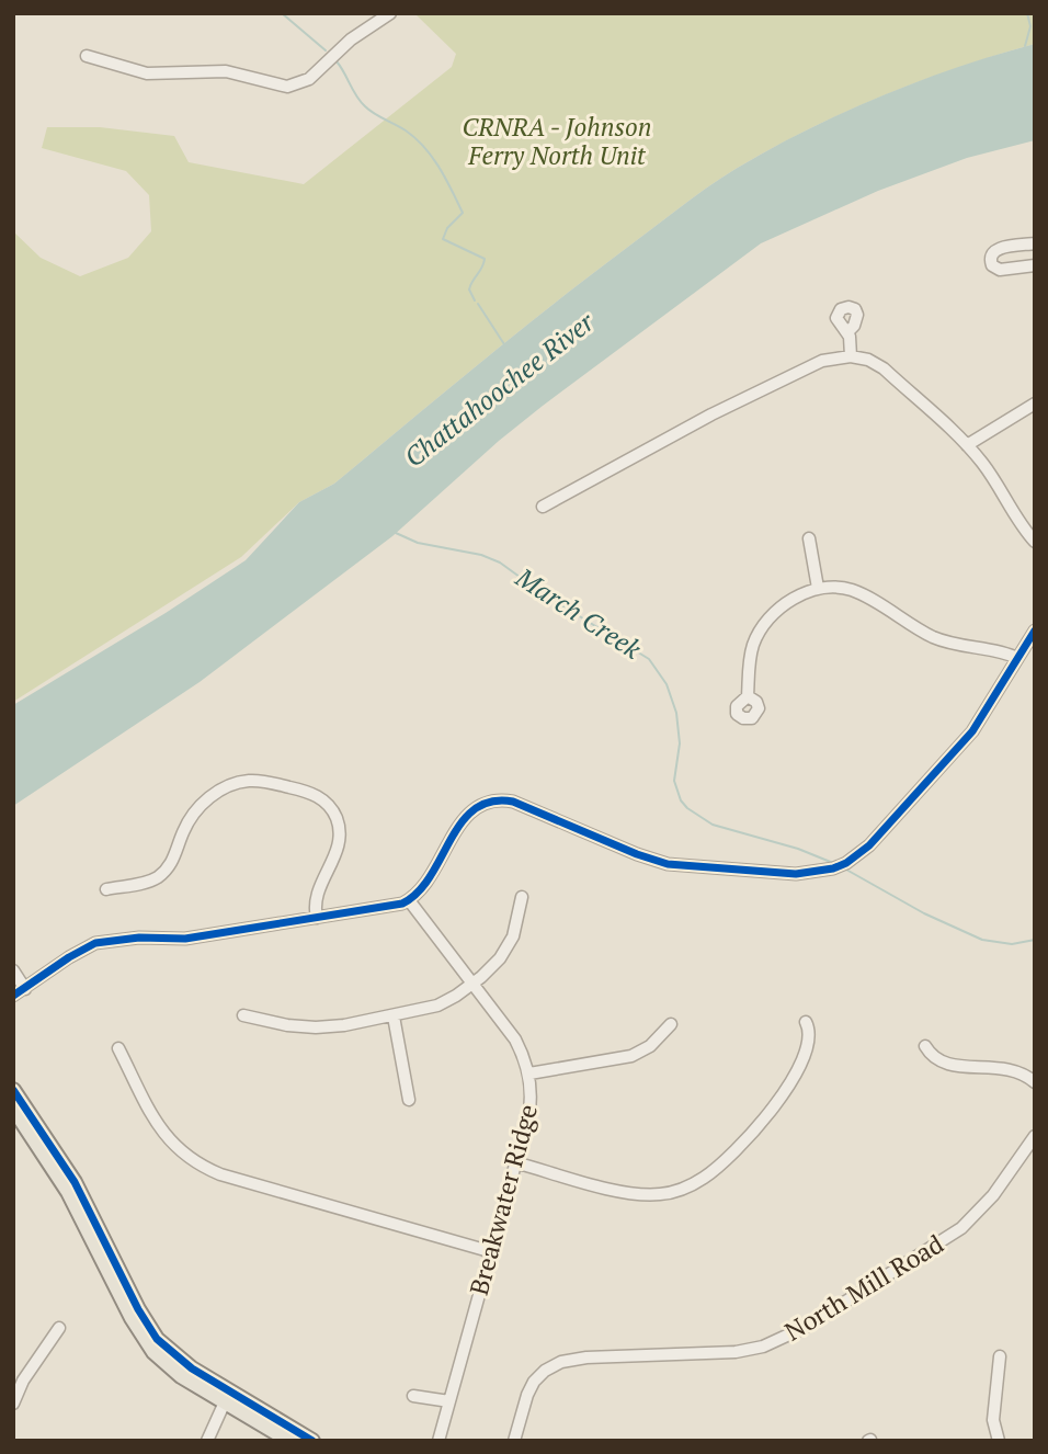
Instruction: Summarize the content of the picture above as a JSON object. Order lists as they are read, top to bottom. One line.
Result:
{"streets":{"street":["Breakwater Ridge","North Mill Road"]},"water":["Chattahoochee River","March Creek"],"parks":["CRNRA - Johnson Ferry North Unit"]}
